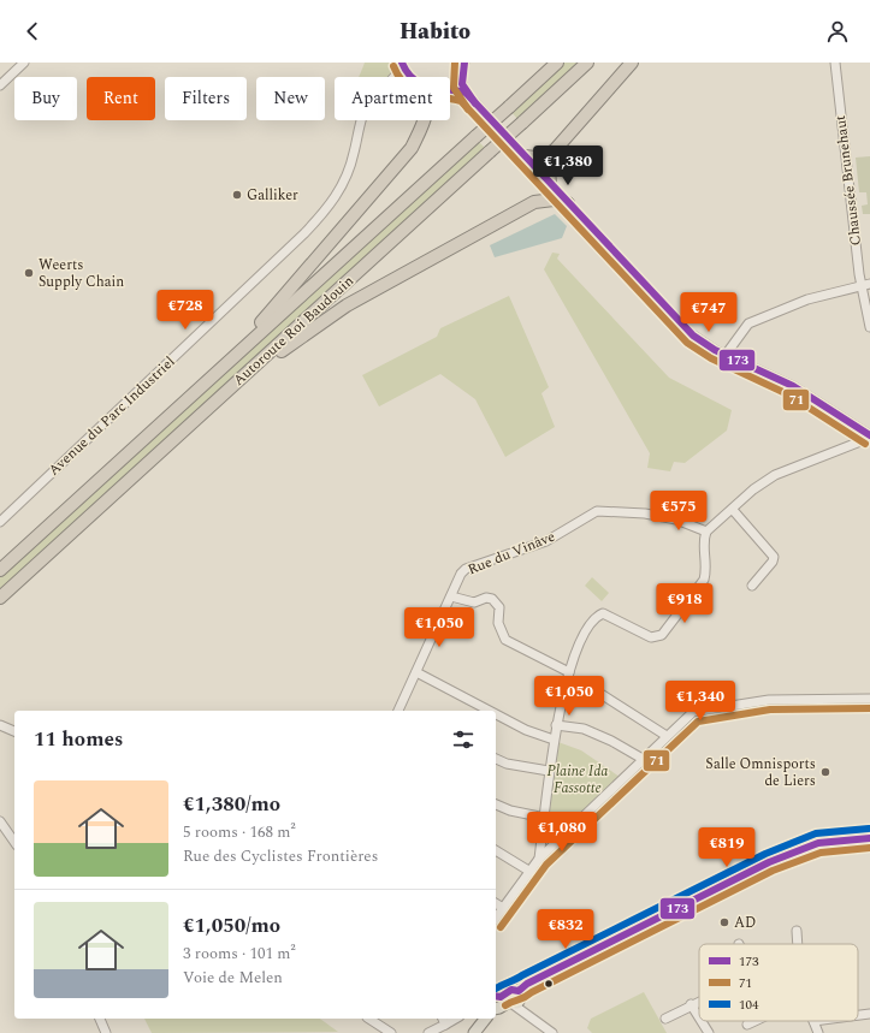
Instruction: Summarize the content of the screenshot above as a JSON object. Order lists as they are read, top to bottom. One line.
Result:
{"streets":{"highway":["Autoroute Roi Baudouin"],"street":["Chaussée Brunehaut","Avenue du Parc Industriel","Rue du Vinâve"]},"parks":["Plaine Ida Fassotte"],"places":["Galliker","Weerts Supply Chain","Salle Omnisports de Liers","AD"],"lines":["transit line 173","transit line 71","transit line 104"],"legend":["173","71","104"],"page":{"header":"Habito","chip":["Buy","Rent","Filters","New","Apartment"],"price":["€1,380","€728","€747","€575","€918","€1,050","€1,050","€1,340","€1,080","€819","€832"],"heading":"11 homes","list":[{"name":"€1,380/mo","note":"5 rooms · 168 m² · Rue des Cyclistes Frontières"},{"name":"€1,050/mo","note":"3 rooms · 101 m² · Voie de Melen"}]}}
